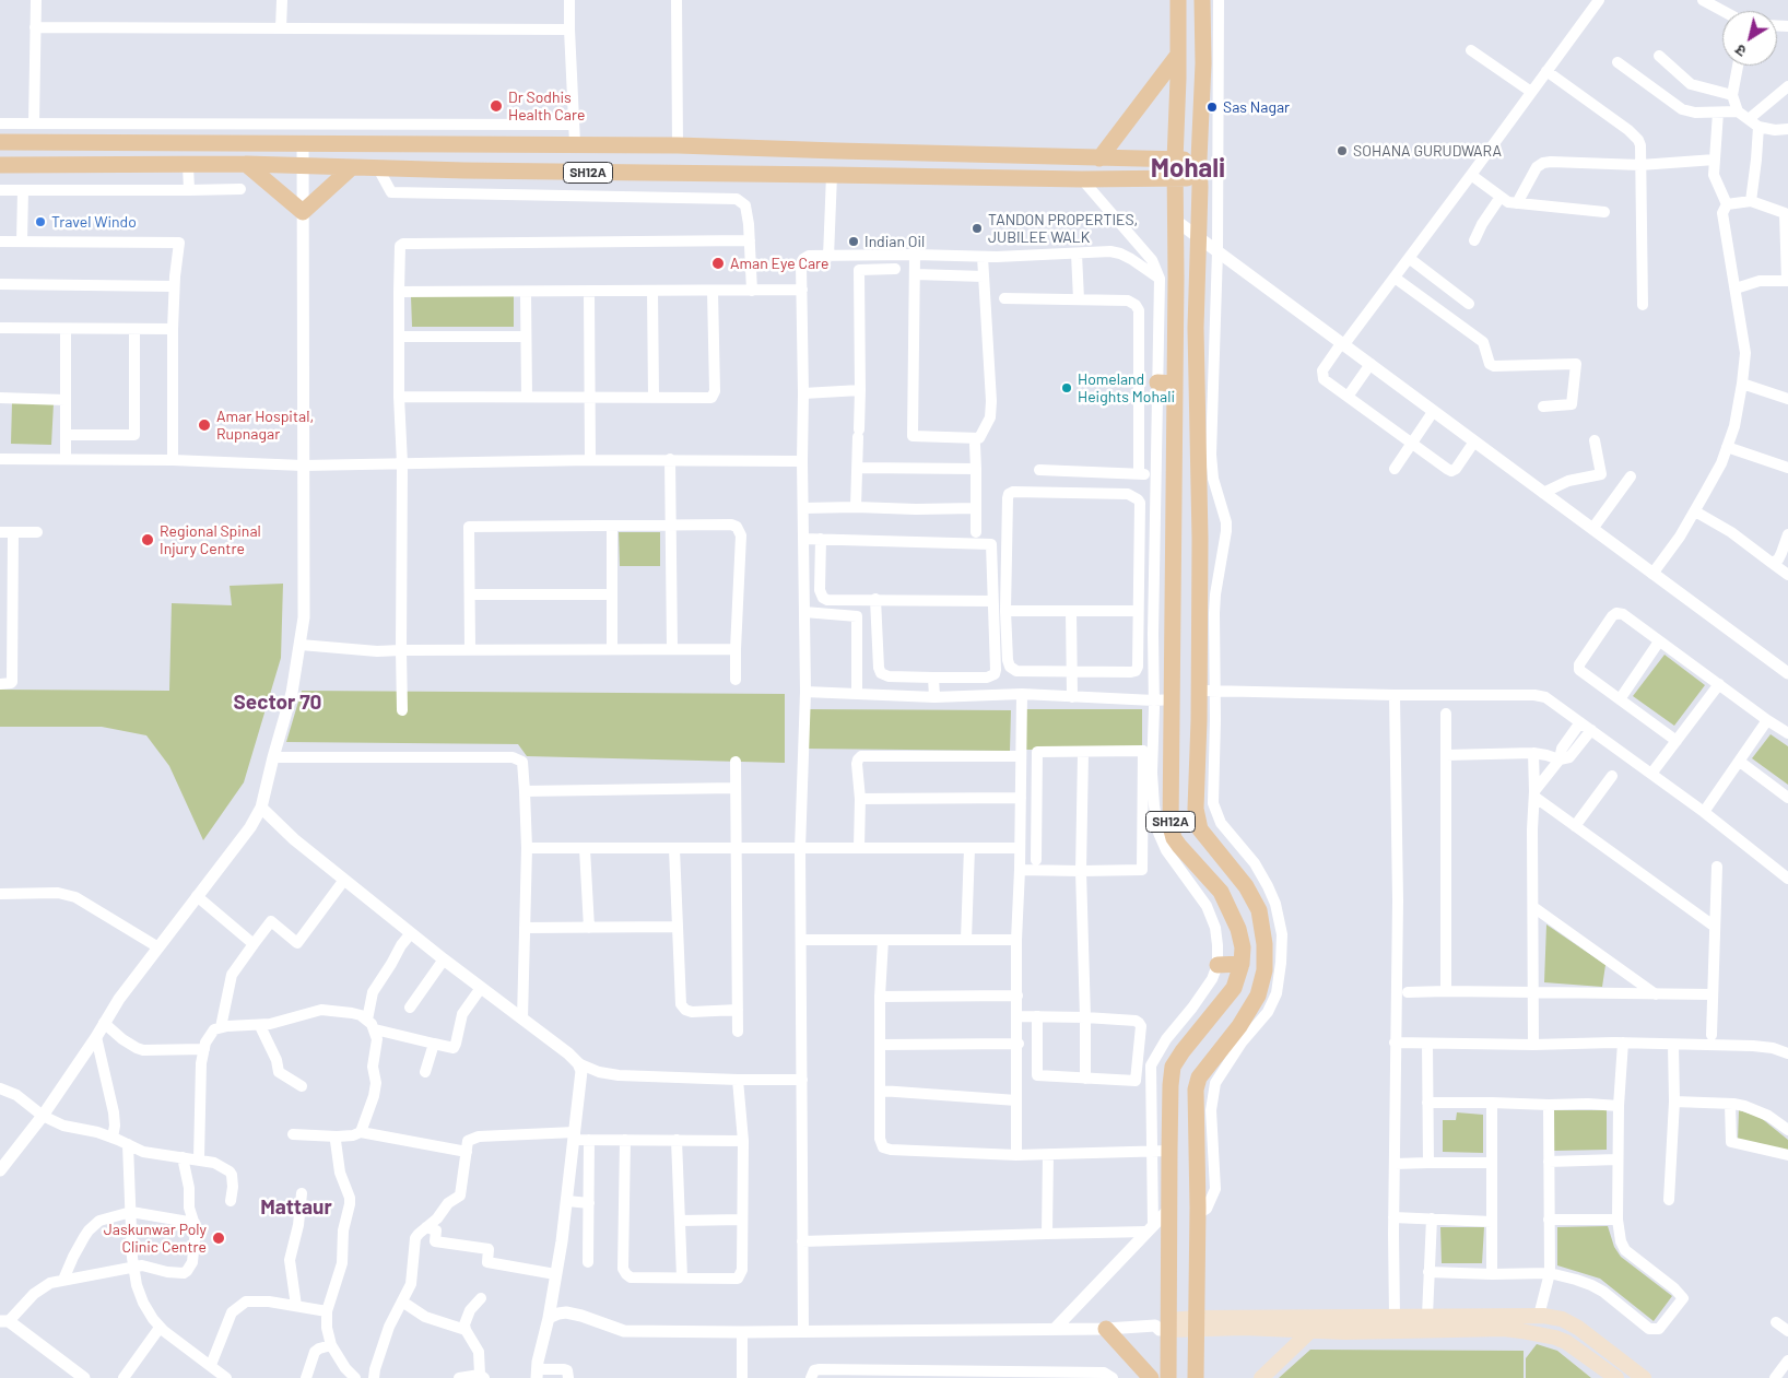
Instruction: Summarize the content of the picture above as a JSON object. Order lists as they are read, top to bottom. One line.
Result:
{"streets":{"main road":["SH12A"]},"districts":["Mohali","Sector 70","Mattaur"],"places":["Dr Sodhis Health Care","Sas Nagar","SOHANA GURUDWARA","Travel Windo","TANDON PROPERTIES, JUBILEE WALK","Indian Oil","Aman Eye Care","Homeland Heights Mohali","Amar Hospital, Rupnagar","Regional Spinal Injury Centre","Jaskunwar Poly Clinic Centre"],"north":"bottom left"}
